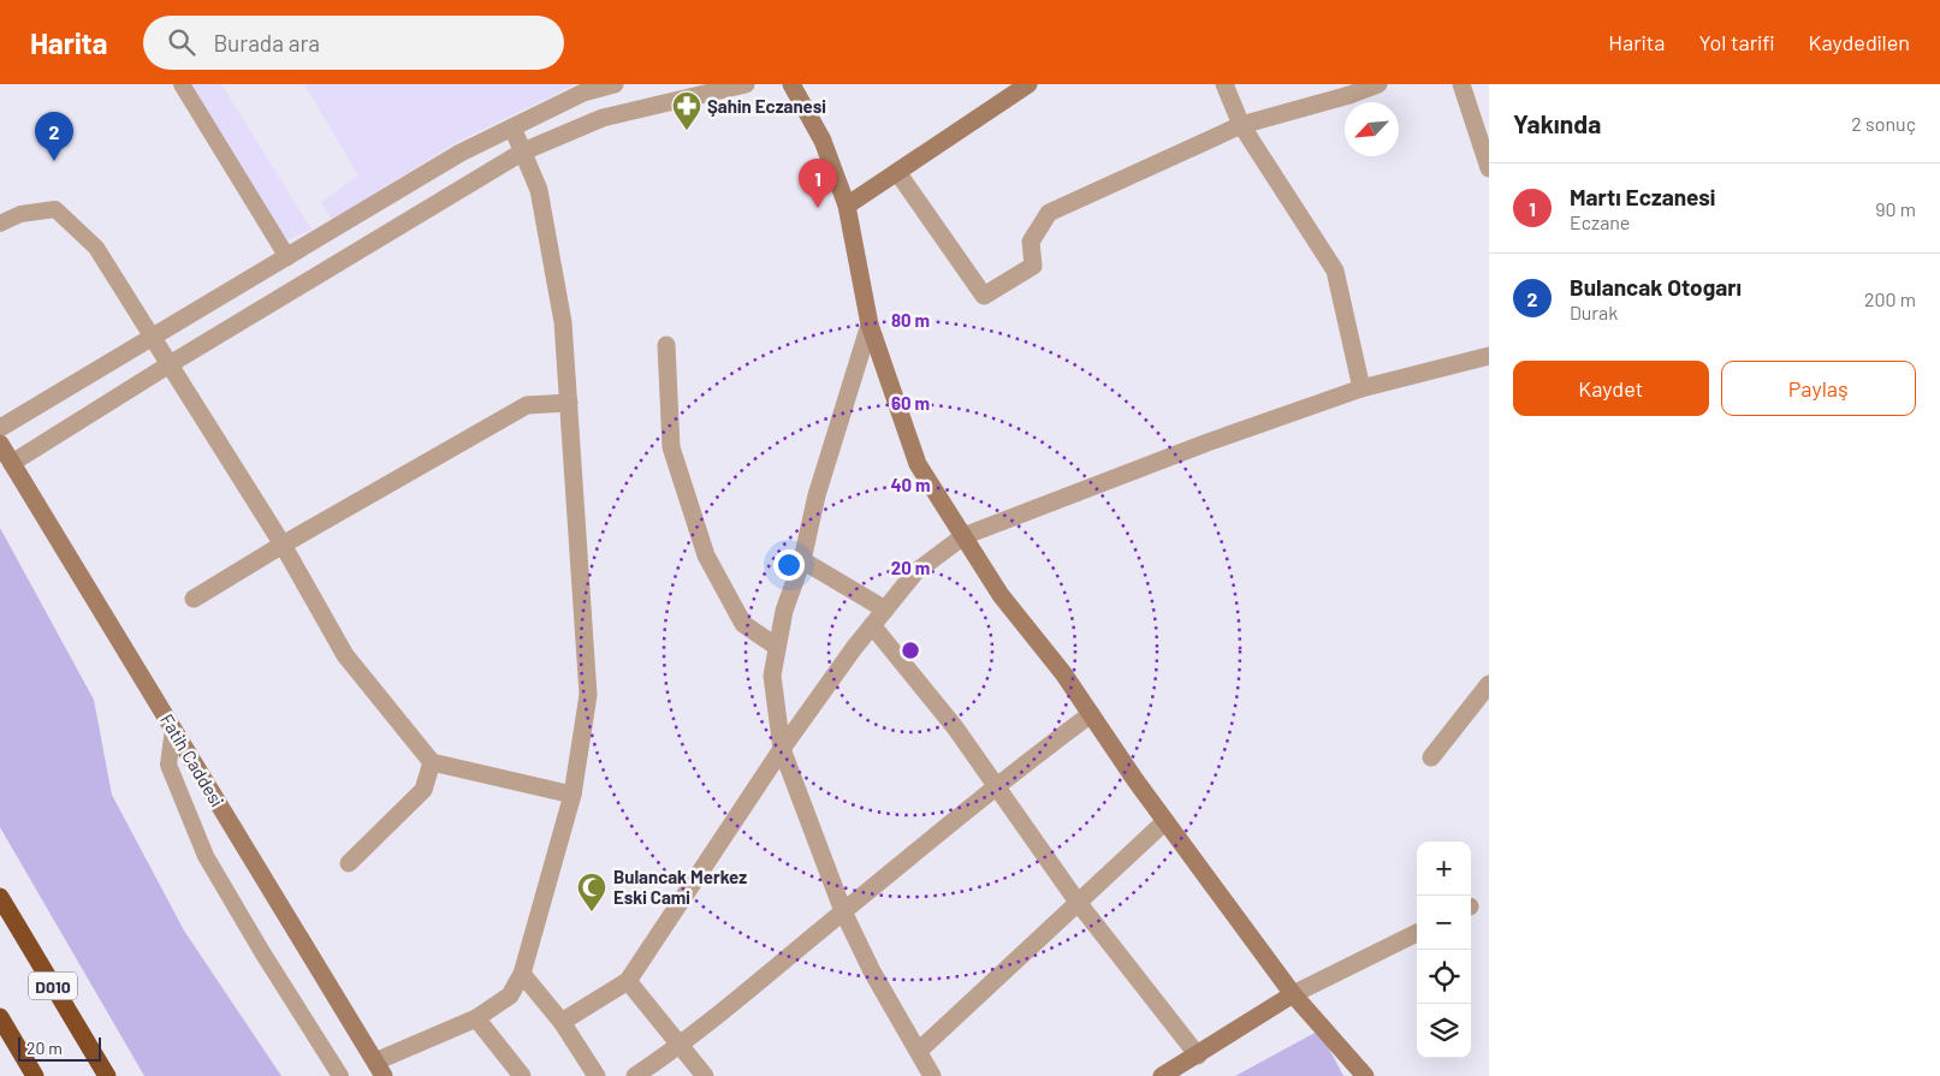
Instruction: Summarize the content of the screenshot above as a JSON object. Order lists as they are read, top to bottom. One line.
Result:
{"streets":{"highway":["D010"],"street":["Fatih Caddesi"]},"places":{"pharmacy":["Şahin Eczanesi"],"mosque":["Bulancak Merkez Eski Cami"]},"scale_bar":"20 m","north":"bottom left","page":{"header":"Harita","search":"Burada ara","nav":["Harita","Yol tarifi","Kaydedilen"],"heading":["Yakında","2 sonuç"],"pins":["2","1"],"list":[{"mark":"1","name":"Martı Eczanesi","note":"Eczane","value":"90 m"},{"mark":"2","name":"Bulancak Otogarı","note":"Durak","value":"200 m"}],"buttons":["Kaydet","Paylaş"],"map_buttons":["+","−"],"scale":"20 m"},"rings":["80 m","60 m","40 m","20 m"]}
